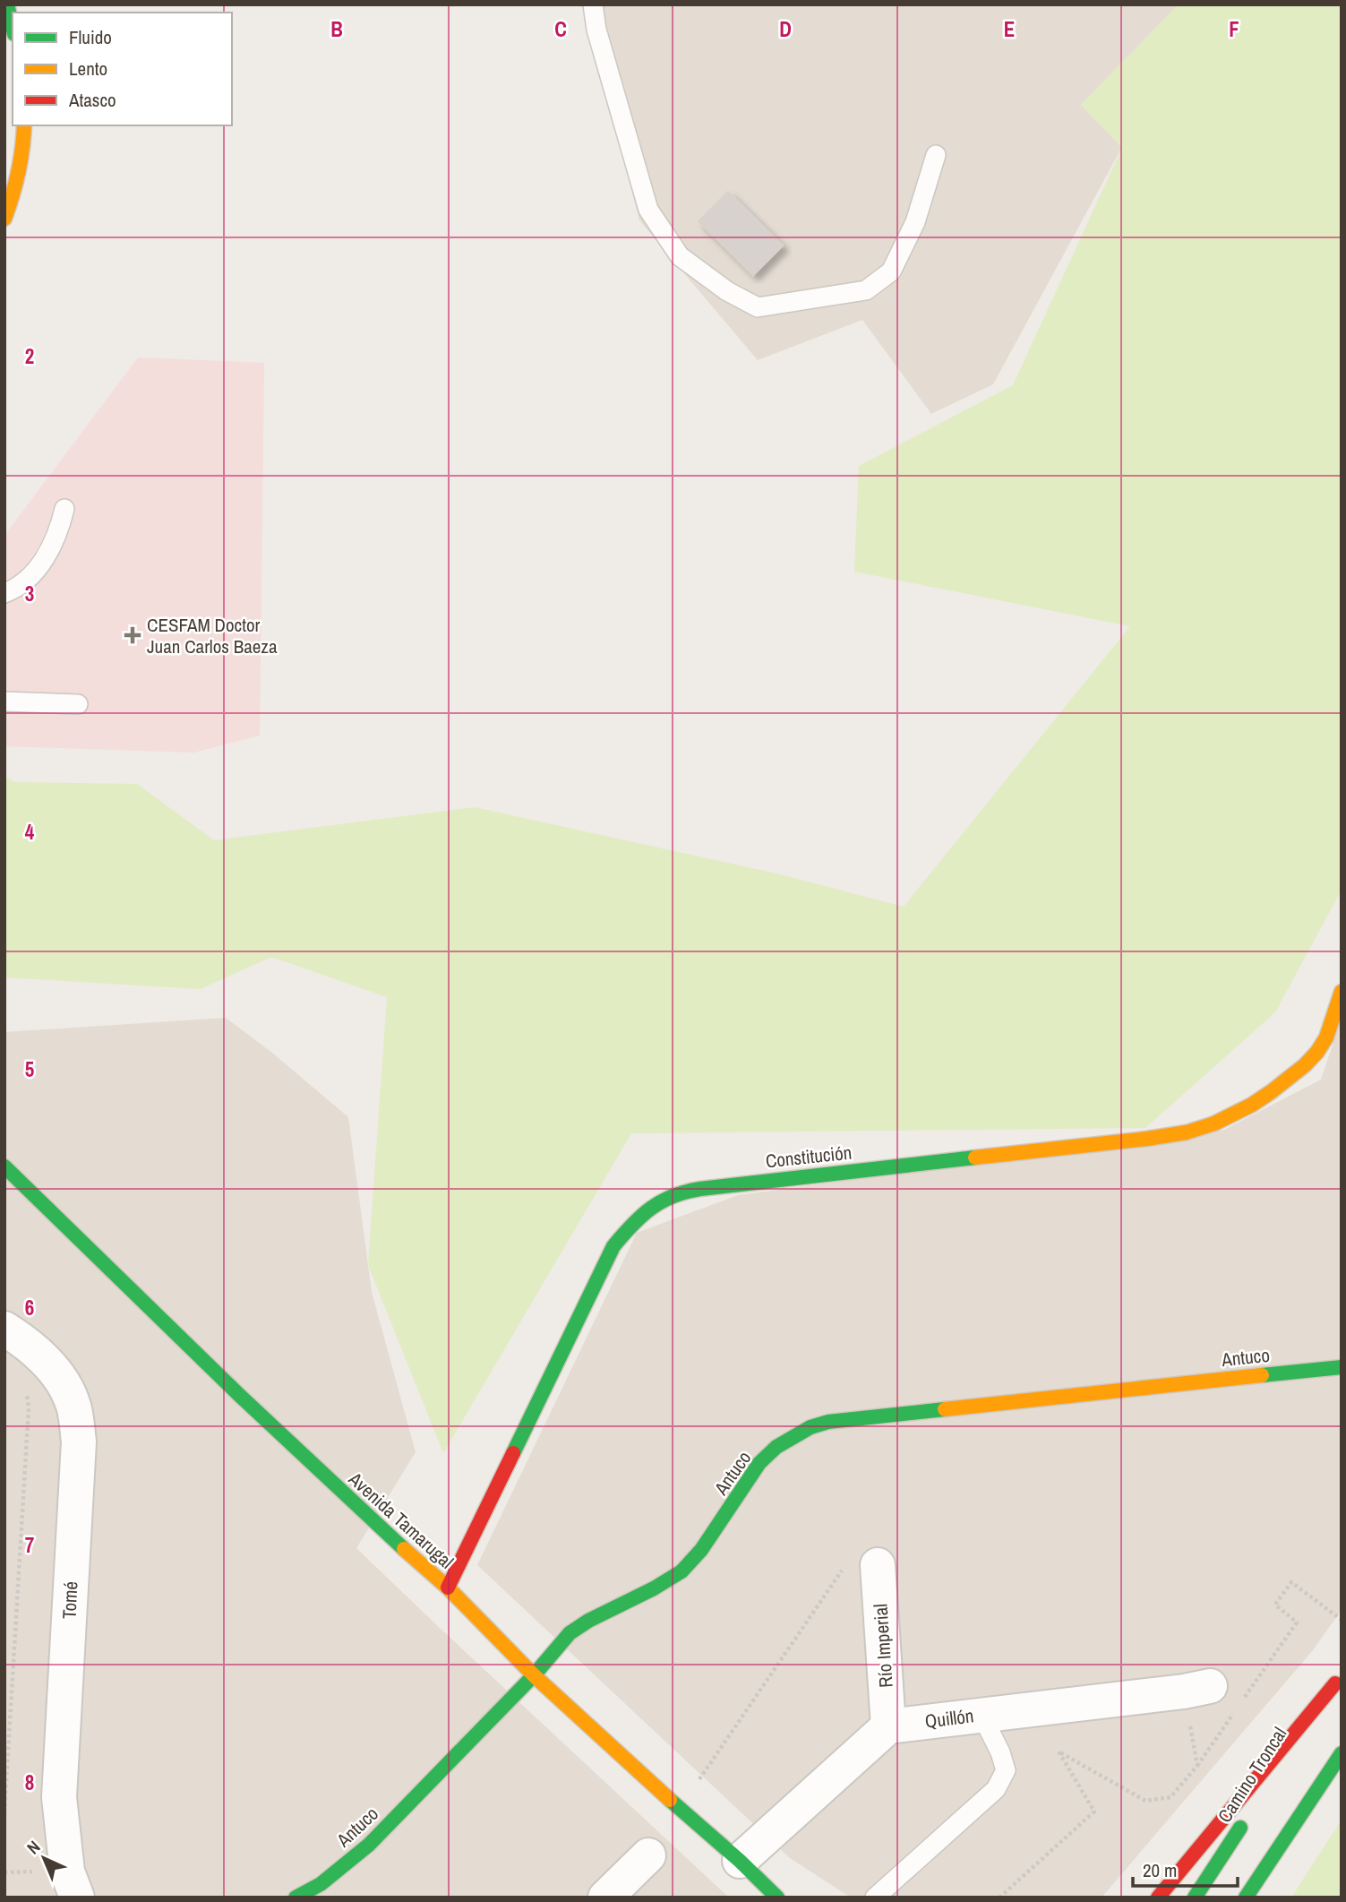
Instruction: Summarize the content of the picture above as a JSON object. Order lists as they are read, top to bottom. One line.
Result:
{"streets":{"street":["Constitución","Antuco","Avenida Tamarugal","Tomé","Río Imperial","Quillón","Camino Troncal"]},"crossings":[["Constitución","Avenida Tamarugal"],["Antuco","Avenida Tamarugal"],["Río Imperial","Quillón"]],"places":{"health":["CESFAM Doctor Juan Carlos Baeza"]},"legend":["Fluido","Lento","Atasco"],"scale_bar":"20 m","north":"top left","grid":{"columns":["B","C","D","E","F"],"rows":["2","3","4","5","6","7","8"]}}
